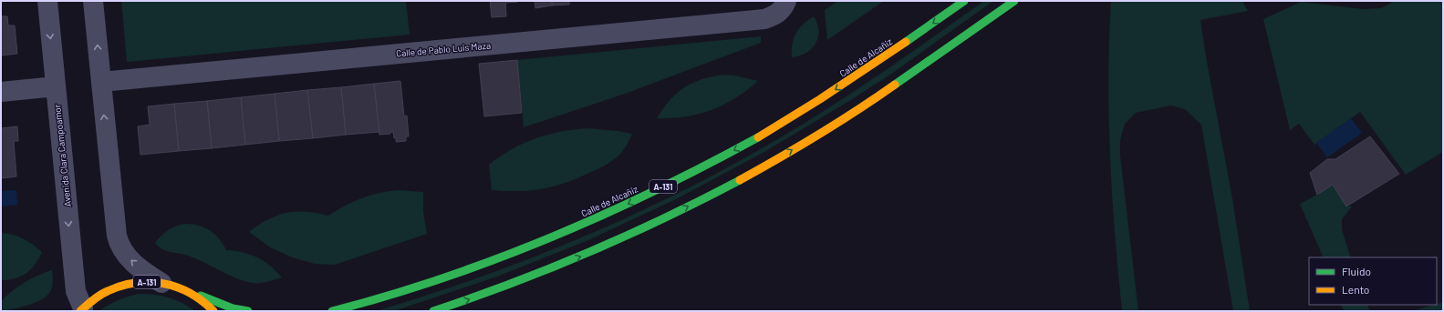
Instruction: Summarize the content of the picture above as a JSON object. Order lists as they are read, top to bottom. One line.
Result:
{"streets":{"main road":["Calle de Alcañiz","A-131"],"street":["Calle de Pablo Luis Maza","Avenida Clara Campoamor"]},"crossings":[["Avenida Clara Campoamor","A-131"]],"legend":["Fluido","Lento"]}
